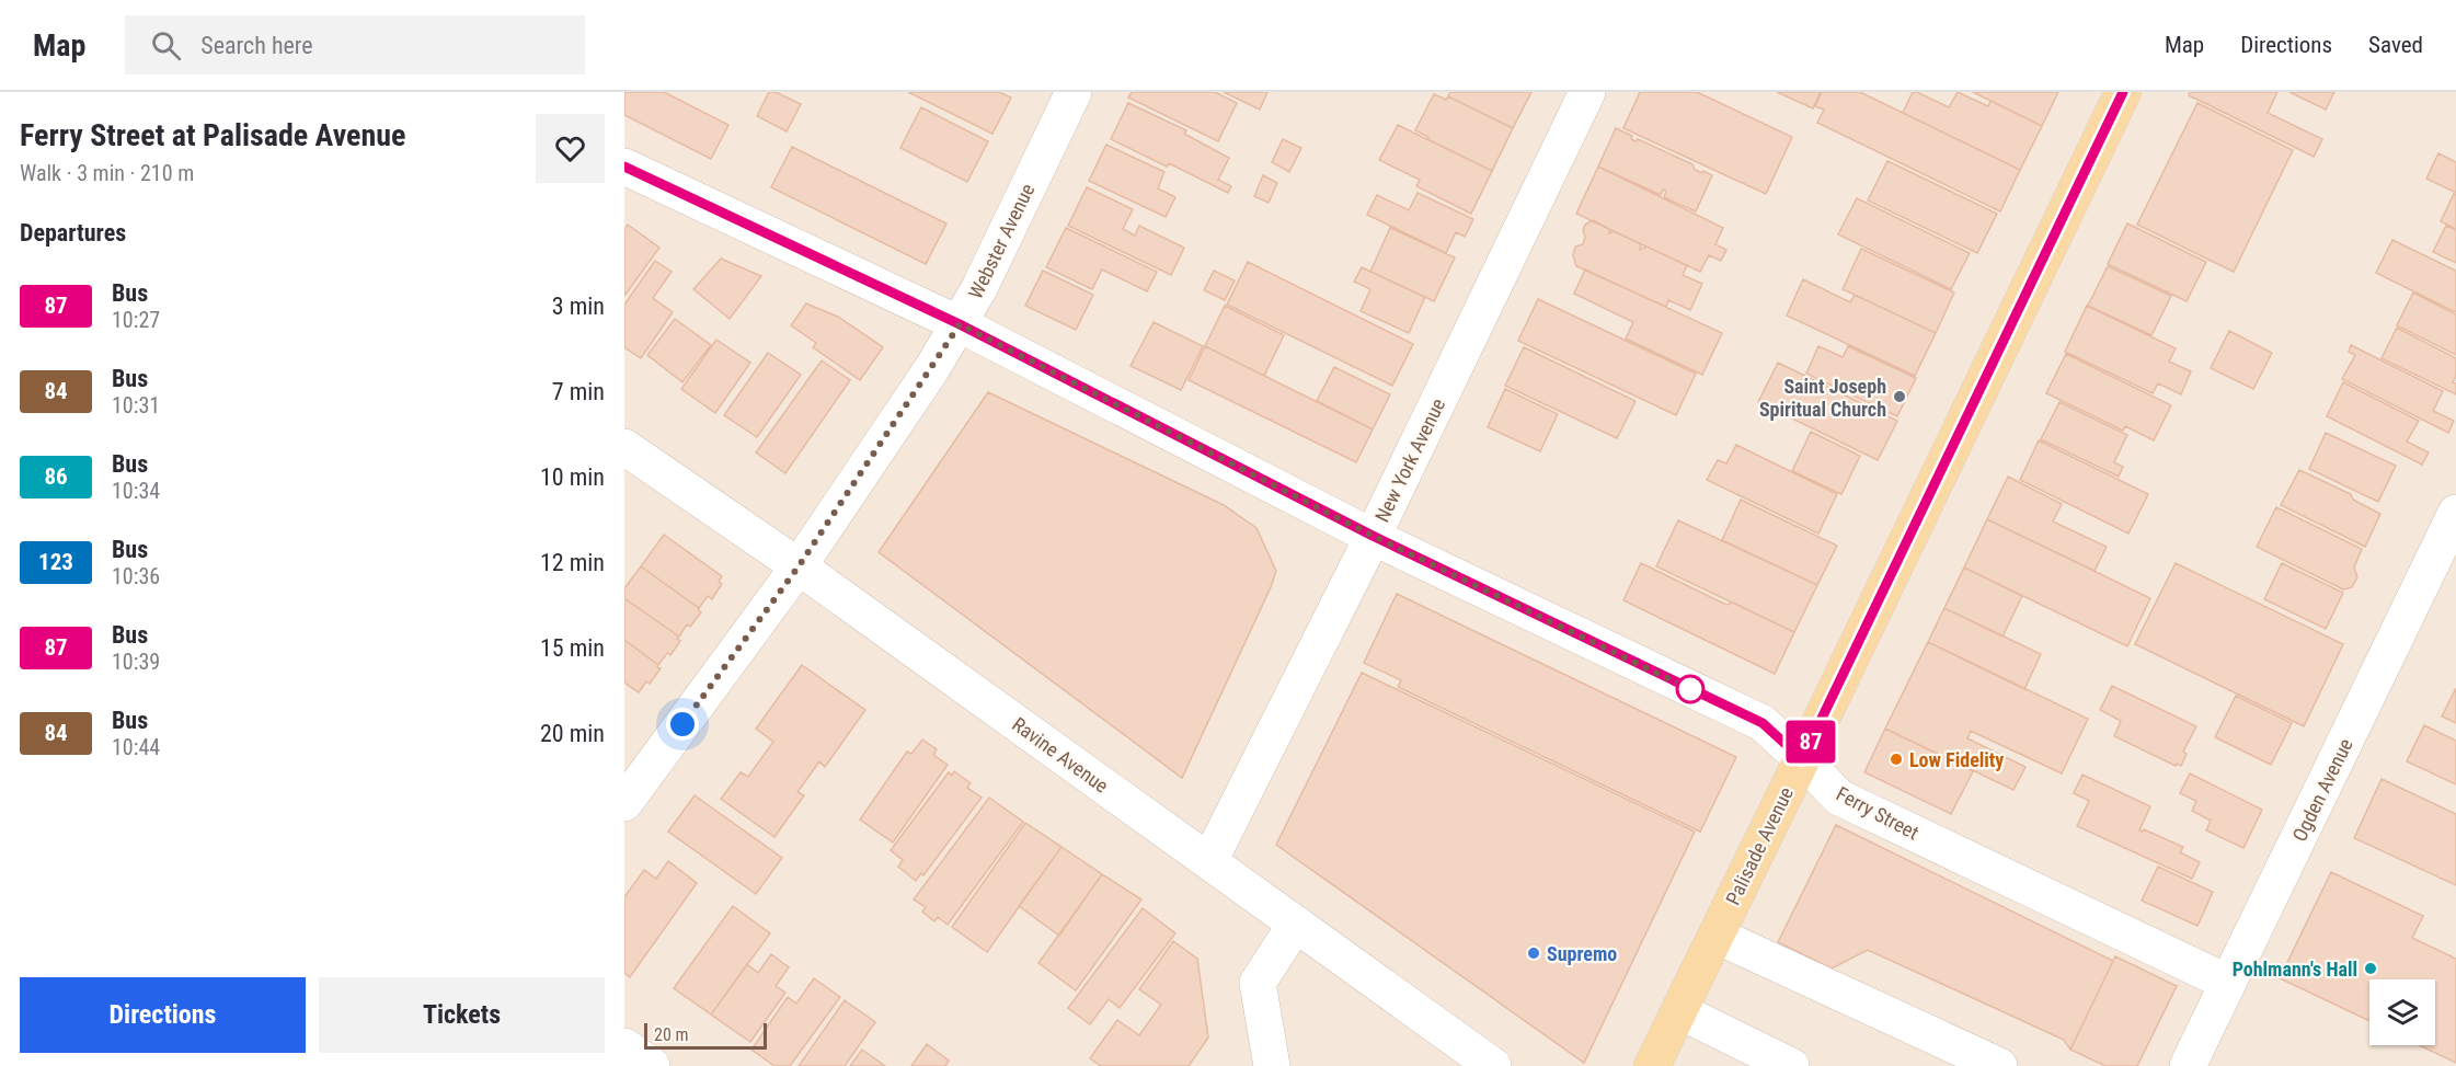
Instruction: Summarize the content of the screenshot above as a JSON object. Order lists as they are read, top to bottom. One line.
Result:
{"streets":{"main road":["Palisade Avenue"],"street":["Webster Avenue","New York Avenue","Ravine Avenue","Ogden Avenue","Ferry Street"]},"crossings":[["Webster Avenue","Ravine Avenue"],["Webster Avenue","Ferry Street"],["New York Avenue","Ravine Avenue"],["New York Avenue","Ferry Street"],["Ogden Avenue","Ferry Street"],["Ferry Street","Palisade Avenue"]],"places":["Saint Joseph Spiritual Church","Low Fidelity","Supremo","Pohlmann's Hall"],"lines":["bus line 87"],"scale_bar":"20 m","page":{"header":"Map","search":"Search here","nav":["Map","Directions","Saved"],"heading":[["Ferry Street at Palisade Avenue","Walk · 3 min · 210 m"],"Departures"],"on_map":"87","list":[{"mark":"87","name":"Bus","note":"10:27","value":"3 min"},{"mark":"84","name":"Bus","note":"10:31","value":"7 min"},{"mark":"86","name":"Bus","note":"10:34","value":"10 min"},{"mark":"123","name":"Bus","note":"10:36","value":"12 min"},{"mark":"87","name":"Bus","note":"10:39","value":"15 min"},{"mark":"84","name":"Bus","note":"10:44","value":"20 min"}],"buttons":["Directions","Tickets"],"scale":"20 m"}}
